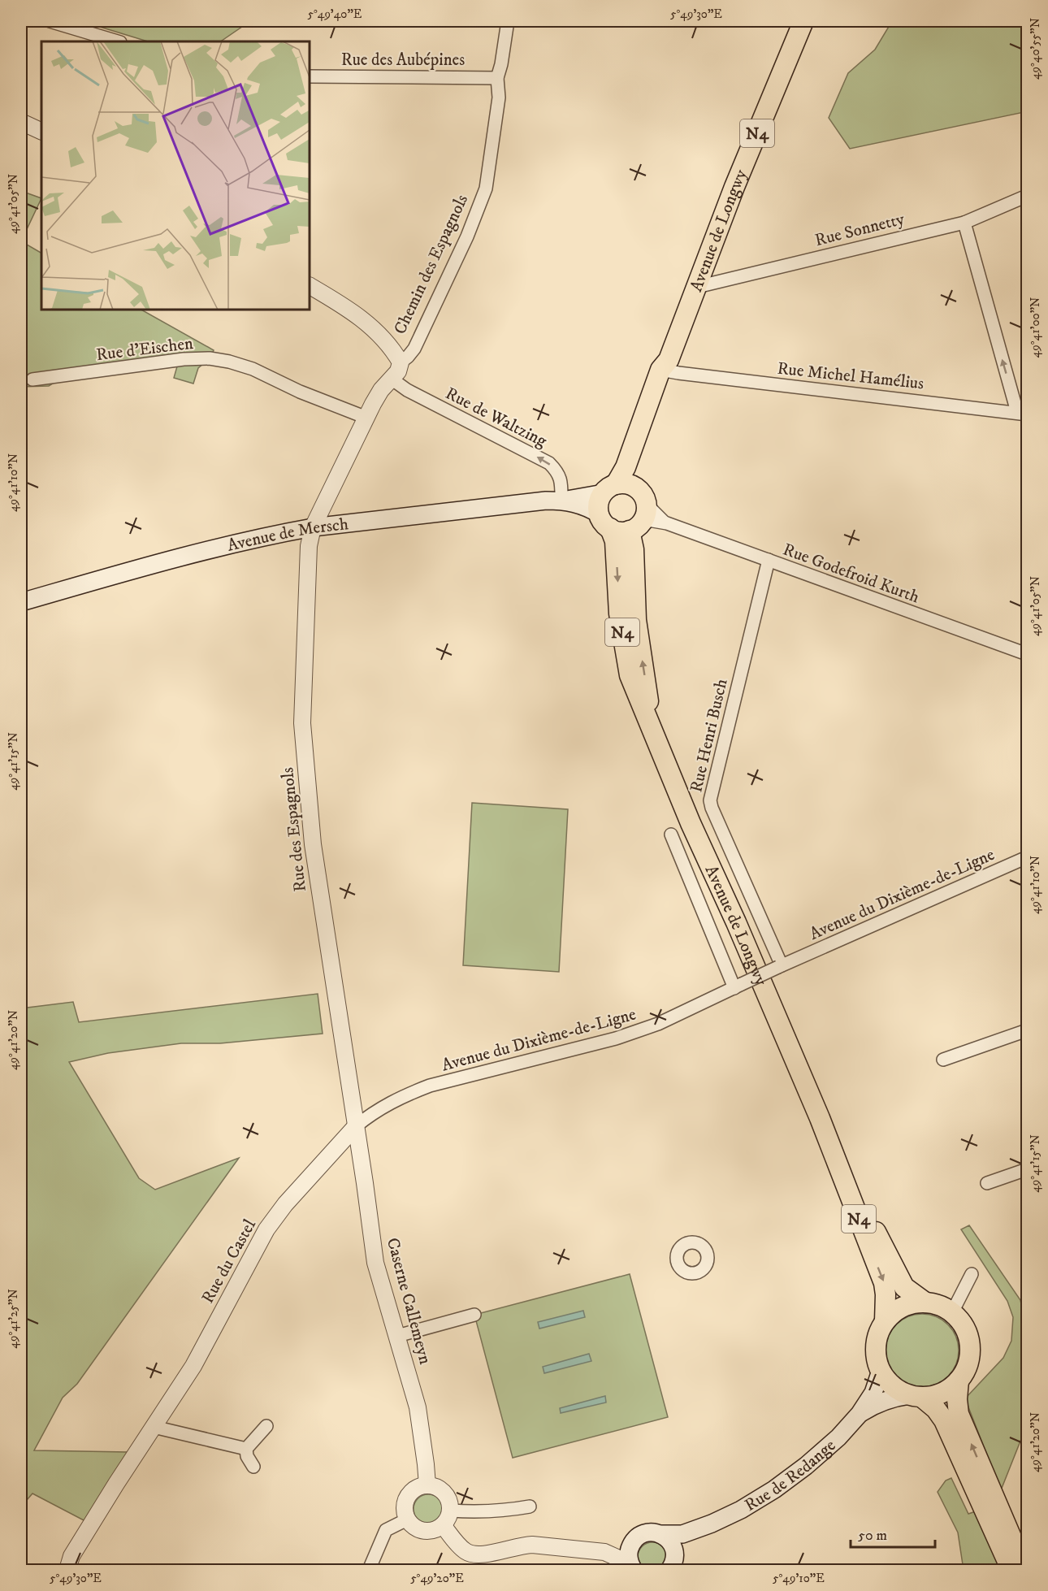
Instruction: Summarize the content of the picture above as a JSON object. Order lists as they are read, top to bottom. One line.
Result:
{"streets":{"main road":["N4","Avenue de Longwy","Avenue de Mersch","Rue de Redange"],"street":["Rue des Aubépines","Rue Sonnetty","Chemin des Espagnols","Rue d'Eischen","Rue Michel Hamélius","Rue de Waltzing","Rue Godefroid Kurth","Rue Henri Busch","Rue des Espagnols","Avenue du Dixième-de-Ligne","Rue du Castel","Caserne Callemeyn"]},"crossings":[["Rue des Aubépines","Chemin des Espagnols"],["N4","Avenue de Longwy"],["N4","Avenue de Mersch"],["N4","Rue Godefroid Kurth"],["Rue Sonnetty","Avenue de Longwy"],["Avenue de Longwy","Rue Michel Hamélius"],["Avenue de Longwy","Avenue de Mersch"],["Avenue de Longwy","Rue Godefroid Kurth"],["Chemin des Espagnols","Rue d'Eischen"],["Chemin des Espagnols","Rue de Waltzing"],["Chemin des Espagnols","Avenue de Mersch"],["Chemin des Espagnols","Rue des Espagnols"],["Rue de Waltzing","Avenue de Mersch"],["Avenue de Mersch","Rue Godefroid Kurth"],["Avenue de Mersch","Rue des Espagnols"],["Rue Godefroid Kurth","Rue Henri Busch"],["Rue Henri Busch","Avenue du Dixième-de-Ligne"],["Rue des Espagnols","Avenue du Dixième-de-Ligne"],["Rue des Espagnols","Rue du Castel"],["Rue des Espagnols","Caserne Callemeyn"],["Avenue du Dixième-de-Ligne","Rue du Castel"],["Avenue du Dixième-de-Ligne","Caserne Callemeyn"],["Rue du Castel","Caserne Callemeyn"]],"one_way":["Rue de Waltzing"],"scale_bar":"50 m","coordinates":["5°49'40\"E","5°49'30\"E","49°40'55\"N","49°41'05\"N","49°41'00\"N","49°41'10\"N","49°41'15\"N","49°41'20\"N","49°41'25\"N","5°49'20\"E","5°49'10\"E"]}
